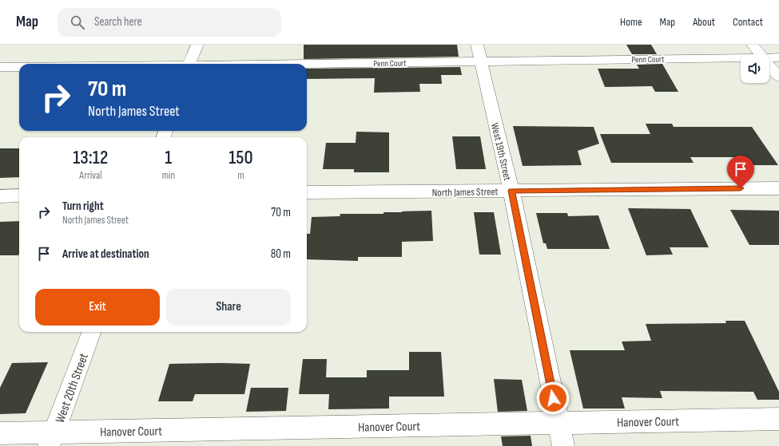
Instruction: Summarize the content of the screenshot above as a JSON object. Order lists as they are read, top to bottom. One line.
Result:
{"streets":{"street":["Penn Court","West 19th Street","North James Street","West 20th Street","Hanover Court"]},"crossings":[["Penn Court","West 19th Street"],["West 19th Street","North James Street"],["West 19th Street","Hanover Court"],["West 20th Street","Hanover Court"]],"page":{"header":"Map","search":"Search here","nav":["Home","Map","About","Contact"],"turn":["70 m","North James Street"],"eta":["13:12","Arrival","1","min","150","m"],"list":[{"name":"Turn right","note":"North James Street","value":"70 m"},{"name":"Arrive at destination","value":"80 m"}],"buttons":["Exit","Share"]}}
